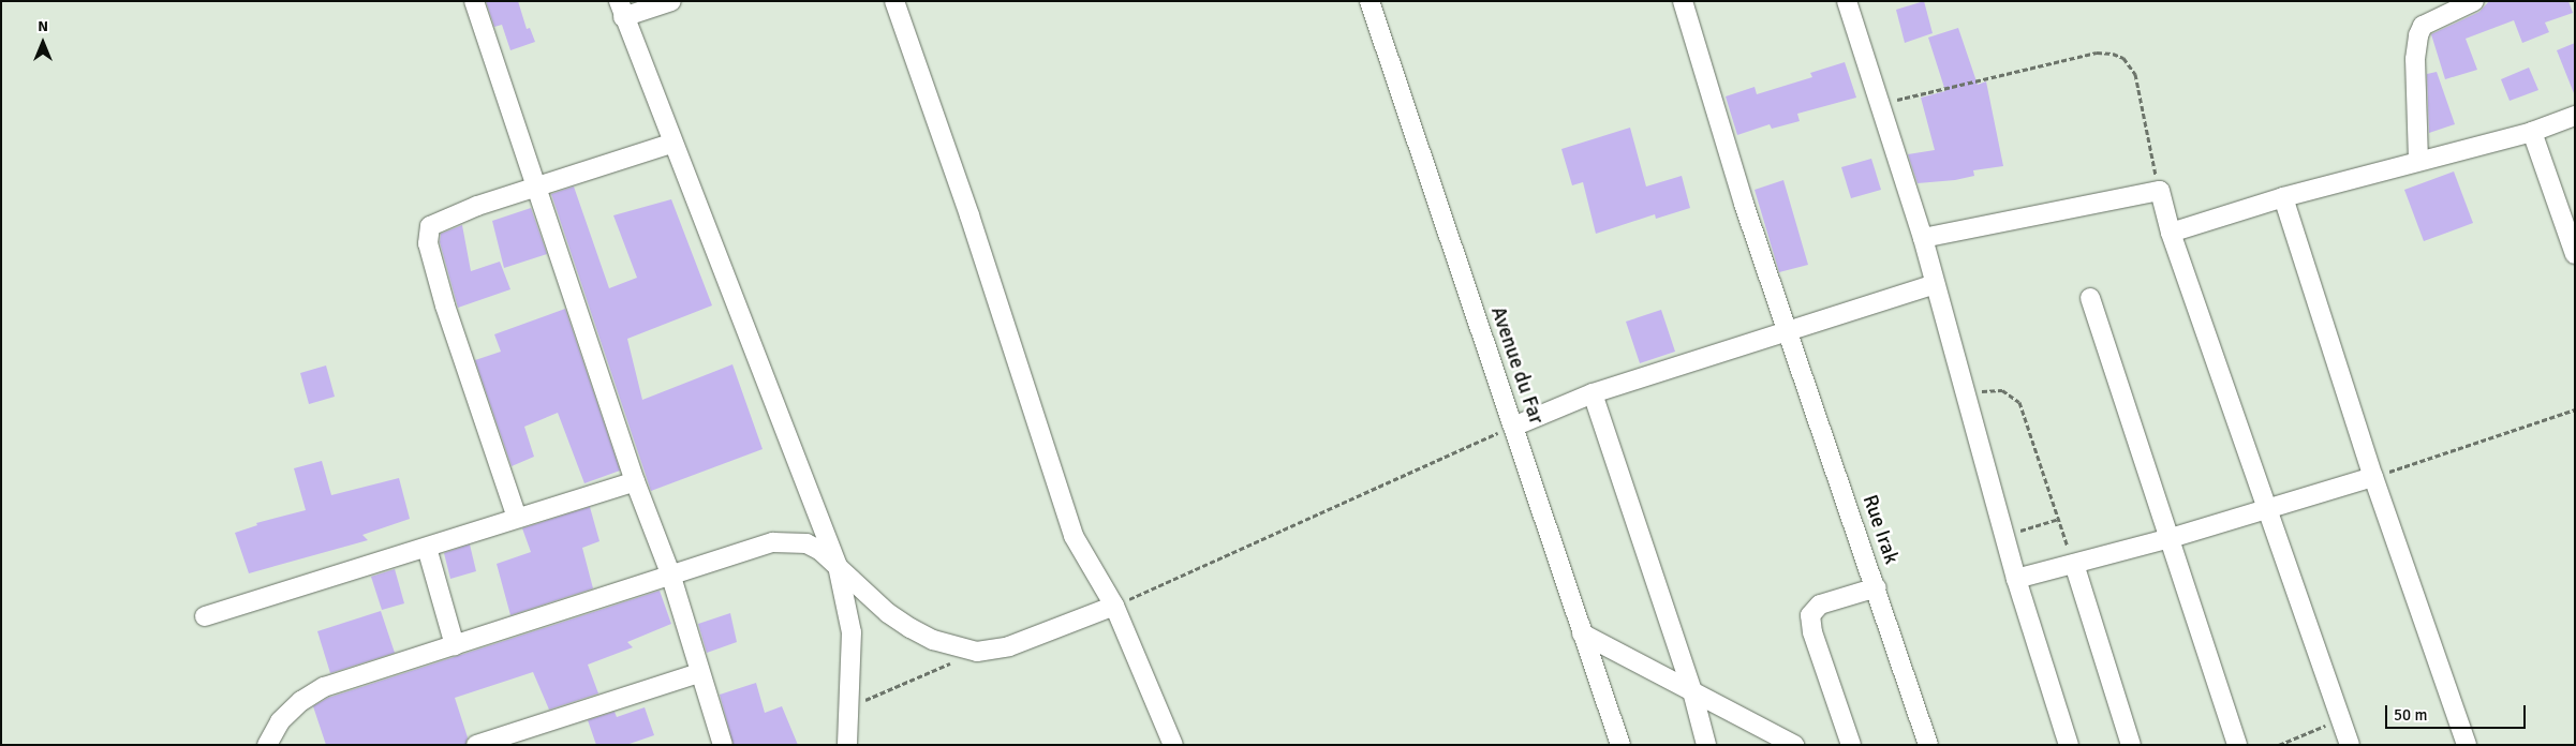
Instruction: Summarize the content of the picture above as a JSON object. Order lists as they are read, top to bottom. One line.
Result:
{"streets":{"street":["Avenue du Far","Rue Irak"]},"scale_bar":"50 m","north":"top"}
